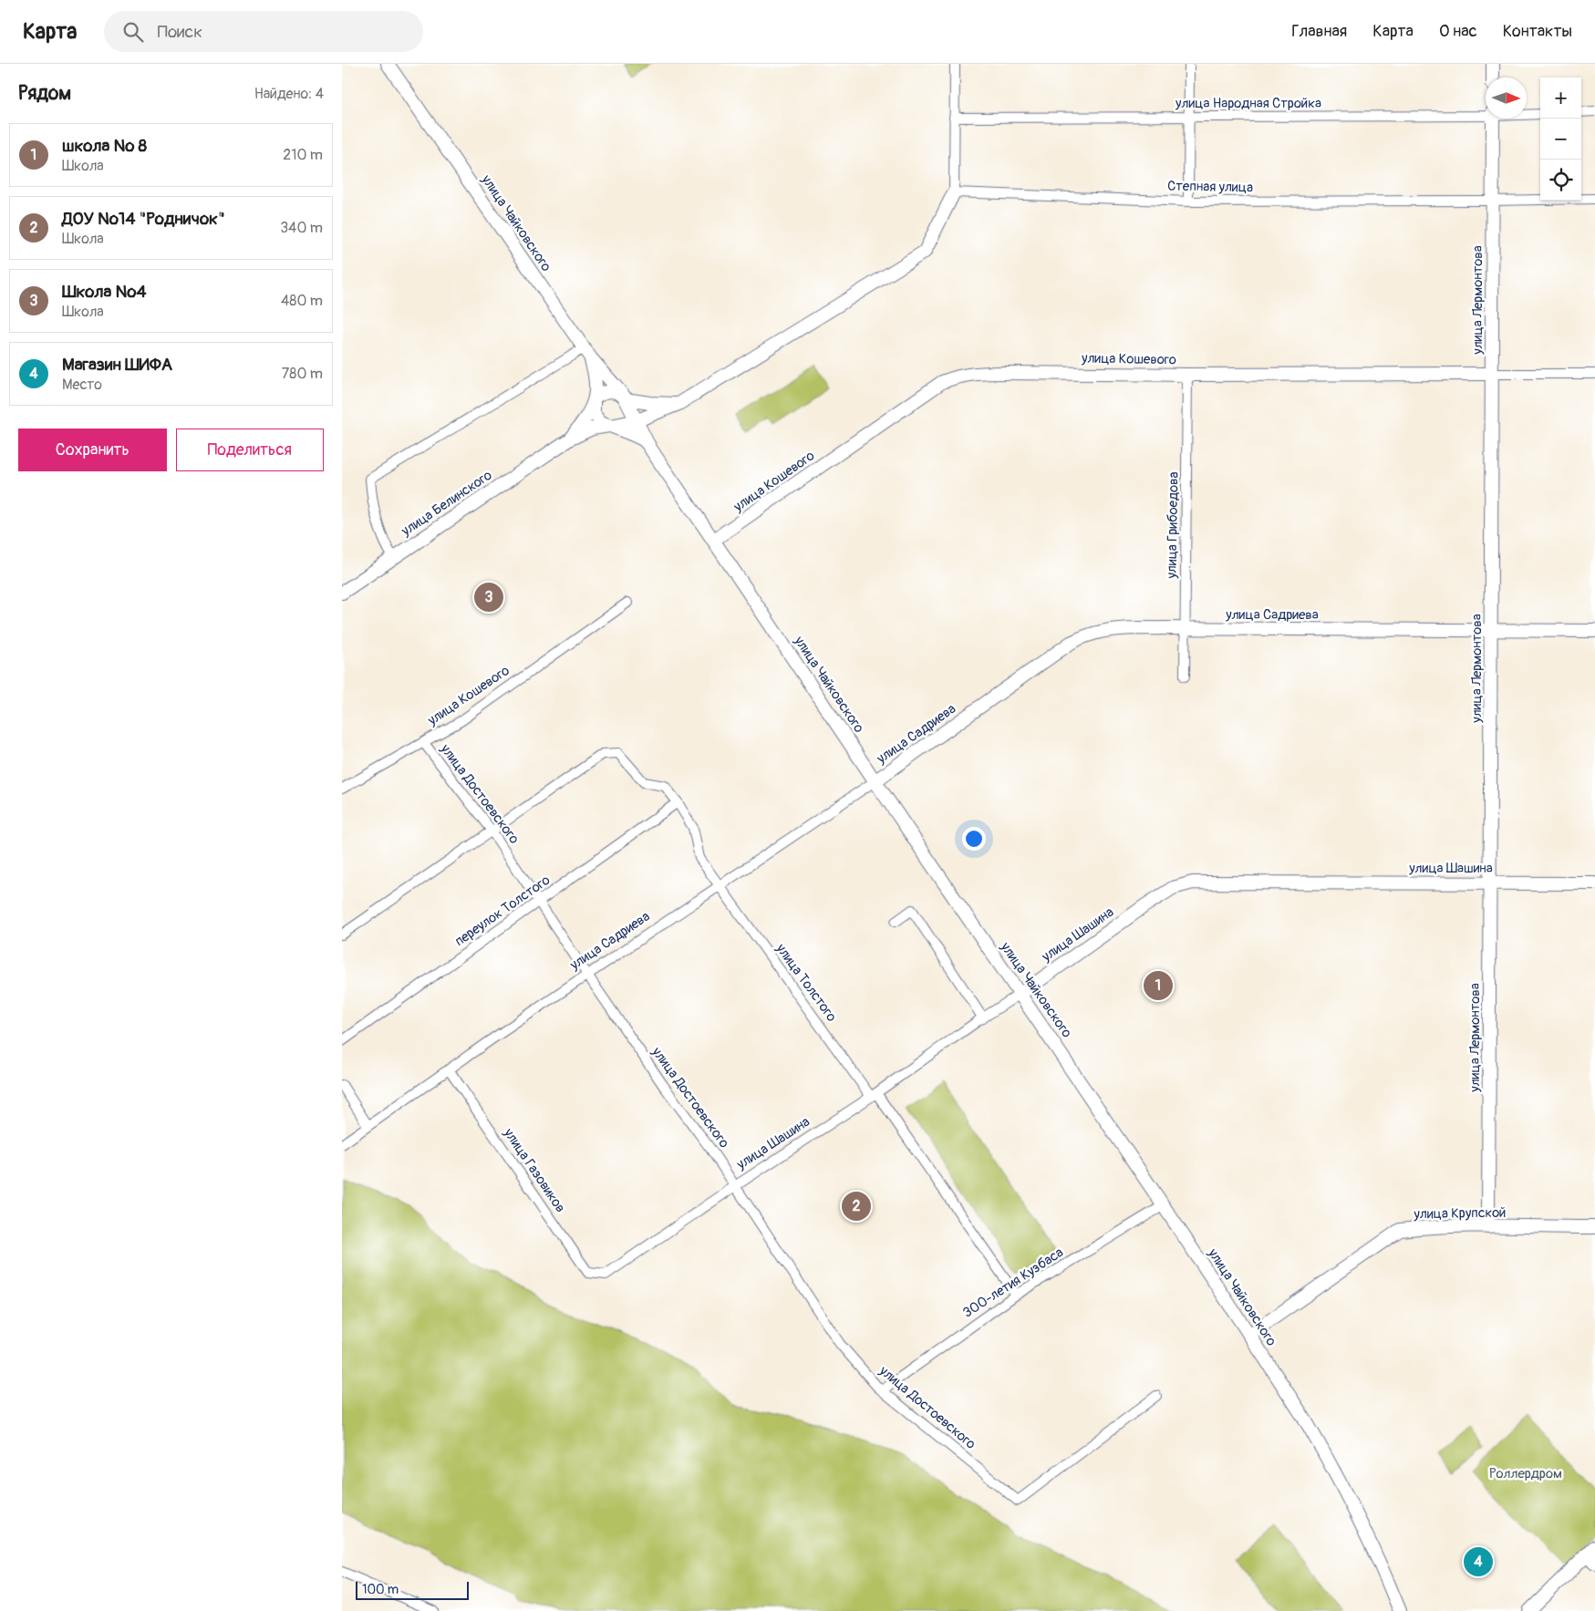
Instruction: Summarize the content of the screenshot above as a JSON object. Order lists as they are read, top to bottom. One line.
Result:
{"streets":{"street":["улица Народная Стройка","Степная улица","улица Чайковского","улица Лермонтова","улица Кошевого","улица Белинского","улица Грибоедова","улица Садриева","улица Достоевского","улица Шашина","переулок Толстого","улица Толстого","улица Газовиков","улица Крупской","300-летия Кузбаса"]},"crossings":[["Степная улица","улица Лермонтова"],["улица Чайковского","улица Кошевого"],["улица Чайковского","улица Садриева"],["улица Чайковского","улица Шашина"],["улица Чайковского","улица Крупской"],["улица Чайковского","300-летия Кузбаса"],["улица Лермонтова","улица Кошевого"],["улица Лермонтова","улица Садриева"],["улица Лермонтова","улица Шашина"],["улица Лермонтова","улица Крупской"],["улица Кошевого","улица Грибоедова"],["улица Кошевого","улица Достоевского"],["улица Грибоедова","улица Садриева"],["улица Садриева","улица Достоевского"],["улица Садриева","улица Толстого"],["улица Садриева","улица Газовиков"],["улица Достоевского","улица Шашина"],["улица Достоевского","переулок Толстого"],["улица Достоевского","улица Толстого"],["улица Достоевского","300-летия Кузбаса"],["улица Шашина","улица Толстого"],["улица Шашина","улица Газовиков"],["переулок Толстого","улица Толстого"],["улица Толстого","300-летия Кузбаса"]],"parks":["Роллердром"],"scale_bar":"100 m","north":"right","page":{"header":"Карта","search":"Поиск","nav":["Главная","Карта","О нас","Контакты"],"heading":["Рядом","Найдено: 4"],"map_buttons":["+","−"],"list":[{"mark":"1","name":"школа № 8","note":"Школа","value":"210 m"},{"mark":"2","name":"ДОУ №14 \"Родничок\"","note":"Школа","value":"340 m"},{"mark":"3","name":"Школа №4","note":"Школа","value":"480 m"},{"mark":"4","name":"Магазин ШИФА","note":"Место","value":"780 m"}],"buttons":["Сохранить","Поделиться"],"pins":["3","1","2","4"],"scale":"100 m"}}
